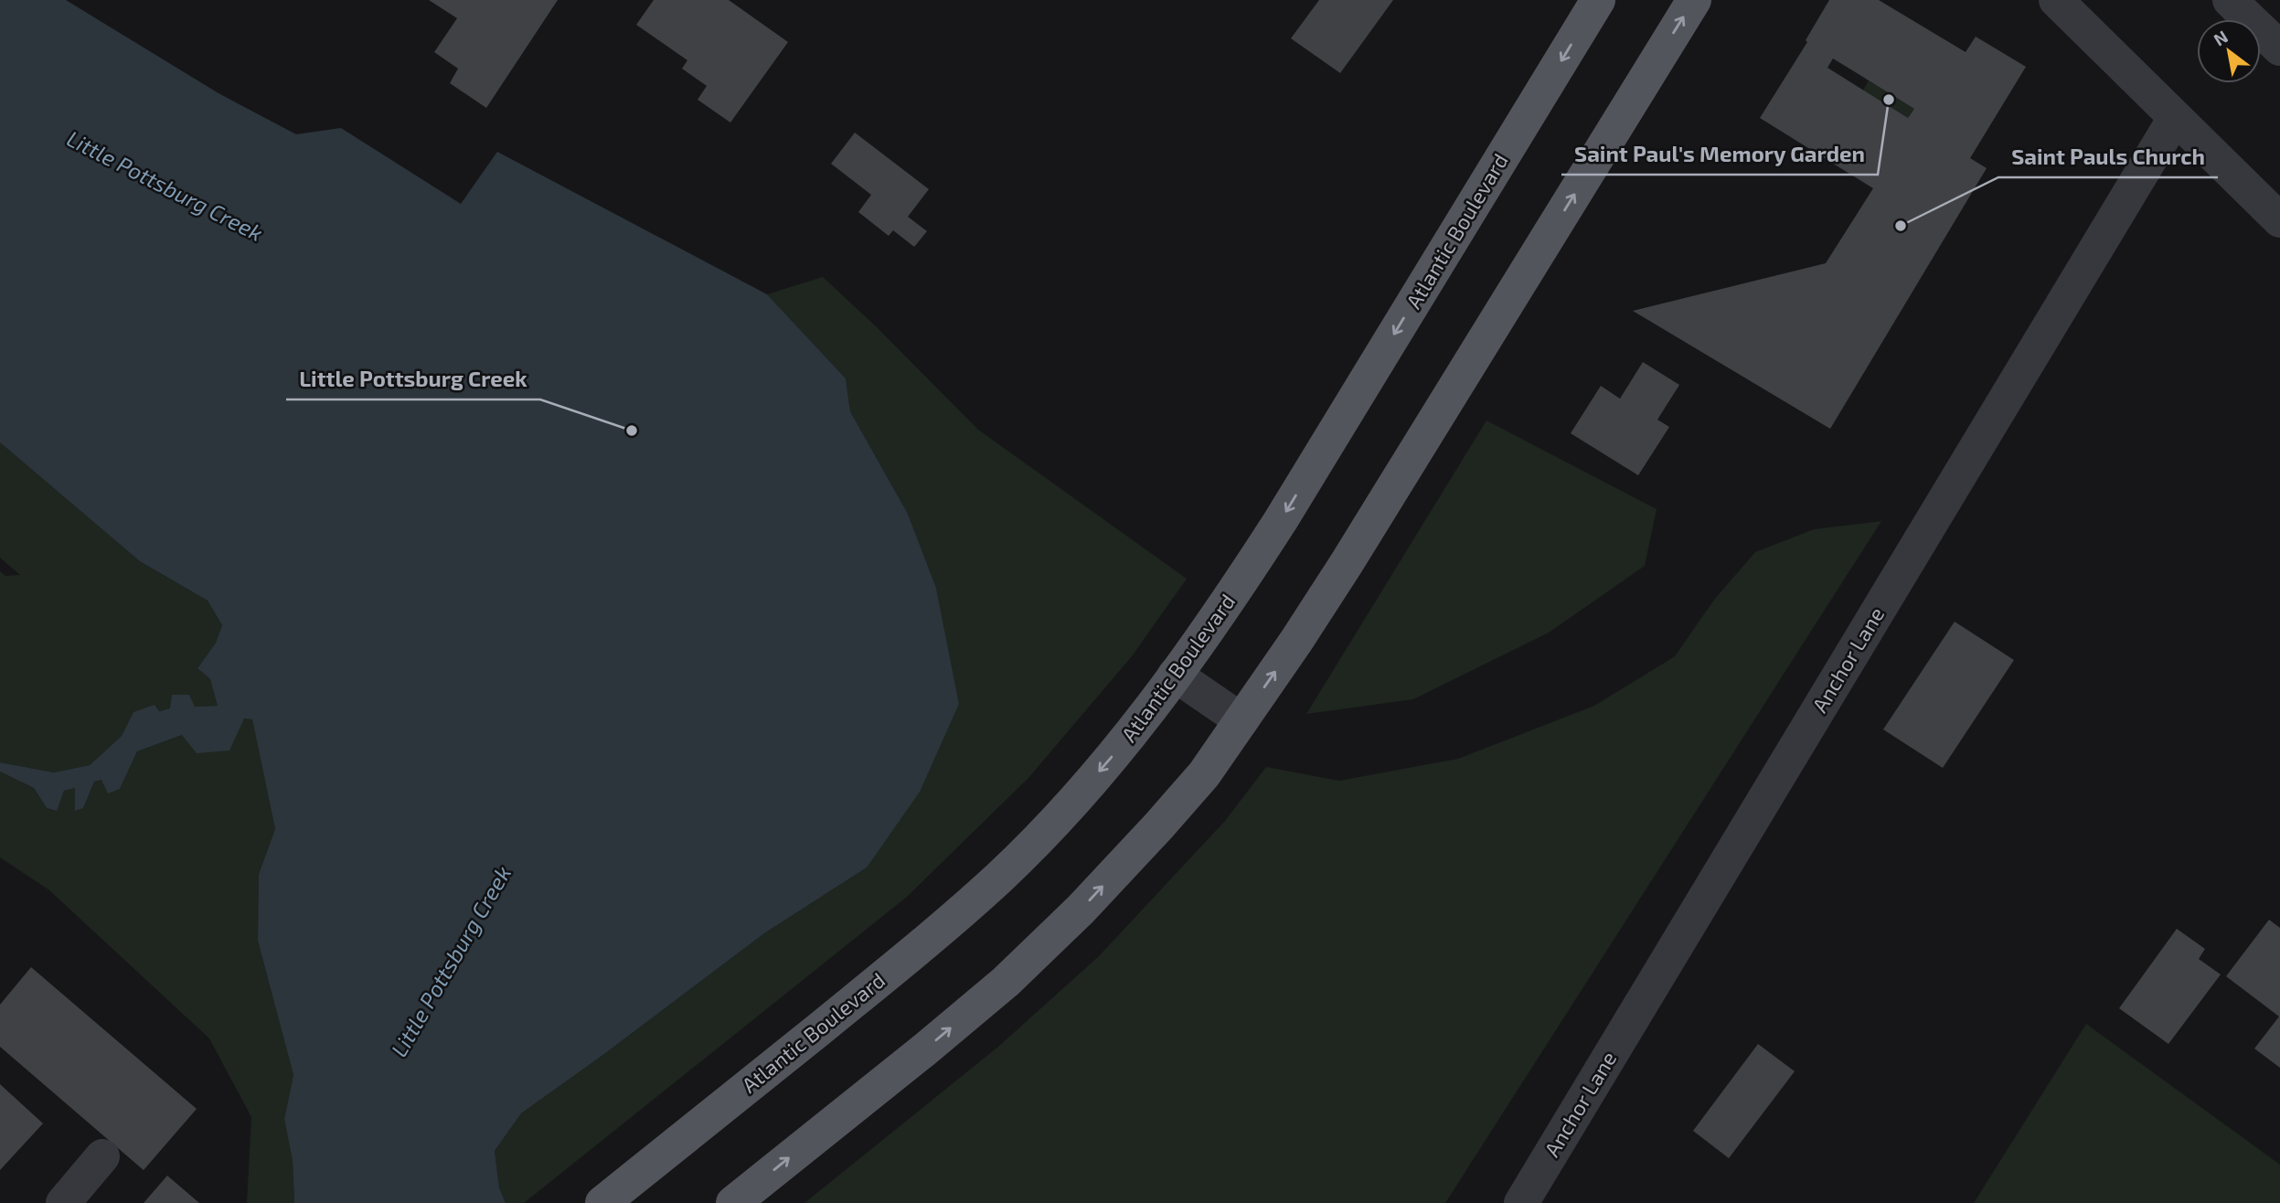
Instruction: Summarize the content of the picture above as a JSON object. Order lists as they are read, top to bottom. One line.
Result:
{"streets":{"main road":["Atlantic Boulevard"],"street":["Anchor Lane"]},"water":["Little Pottsburg Creek"],"places":["Saint Paul's Memory Garden","Saint Pauls Church","Little Pottsburg Creek"],"north":"top left"}
